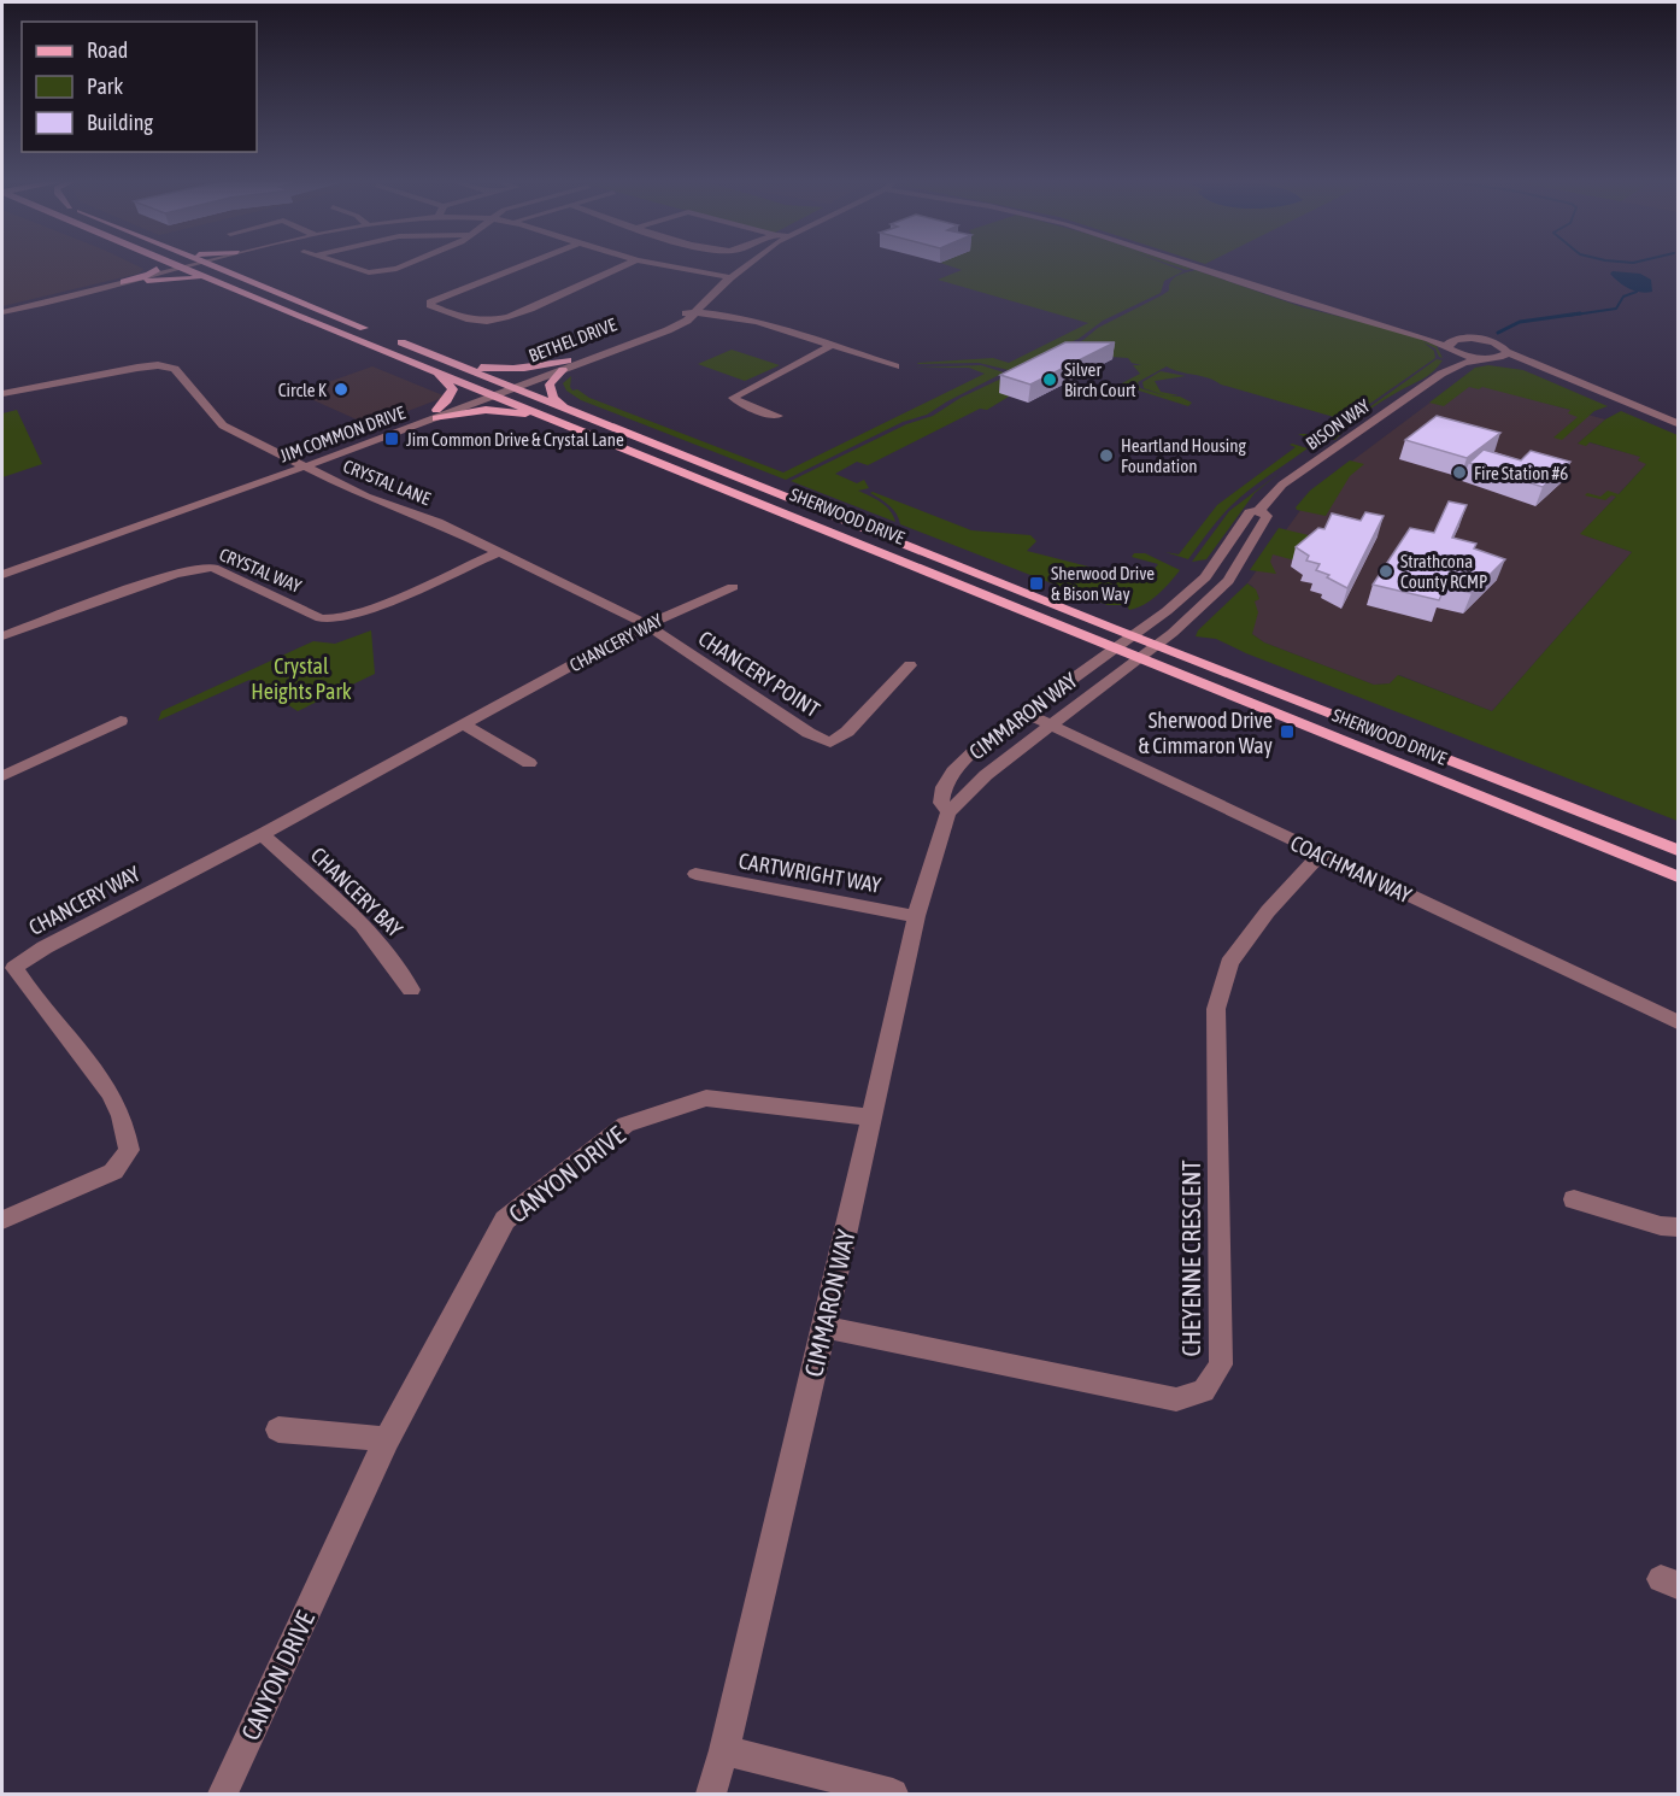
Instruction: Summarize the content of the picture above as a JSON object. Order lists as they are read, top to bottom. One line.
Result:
{"streets":{"main road":["SHERWOOD DRIVE"],"street":["BETHEL DRIVE","BISON WAY","JIM COMMON DRIVE","CRYSTAL LANE","CRYSTAL WAY","CHANCERY WAY","CHANCERY POINT","CIMMARON WAY","COACHMAN WAY","CARTWRIGHT WAY","CHANCERY BAY","CANYON DRIVE","CHEYENNE CRESCENT"]},"crossings":[["BETHEL DRIVE","JIM COMMON DRIVE"],["BETHEL DRIVE","SHERWOOD DRIVE"],["BISON WAY","SHERWOOD DRIVE"],["BISON WAY","CIMMARON WAY"],["JIM COMMON DRIVE","CRYSTAL LANE"],["JIM COMMON DRIVE","SHERWOOD DRIVE"],["CRYSTAL LANE","CRYSTAL WAY"],["CRYSTAL LANE","CHANCERY WAY"],["CRYSTAL LANE","CHANCERY POINT"],["SHERWOOD DRIVE","CIMMARON WAY"],["CHANCERY WAY","CHANCERY POINT"],["CHANCERY WAY","CHANCERY BAY"],["CIMMARON WAY","COACHMAN WAY"],["CIMMARON WAY","CARTWRIGHT WAY"],["CIMMARON WAY","CANYON DRIVE"],["CIMMARON WAY","CHEYENNE CRESCENT"],["COACHMAN WAY","CHEYENNE CRESCENT"]],"parks":["Crystal Heights Park"],"places":{"other":["Silver Birch Court","Circle K","Heartland Housing Foundation","Fire Station #6","Strathcona County RCMP"],"transit":["Jim Common Drive & Crystal Lane","Sherwood Drive & Bison Way","Sherwood Drive & Cimmaron Way"]},"legend":["Road","Park","Building"]}
